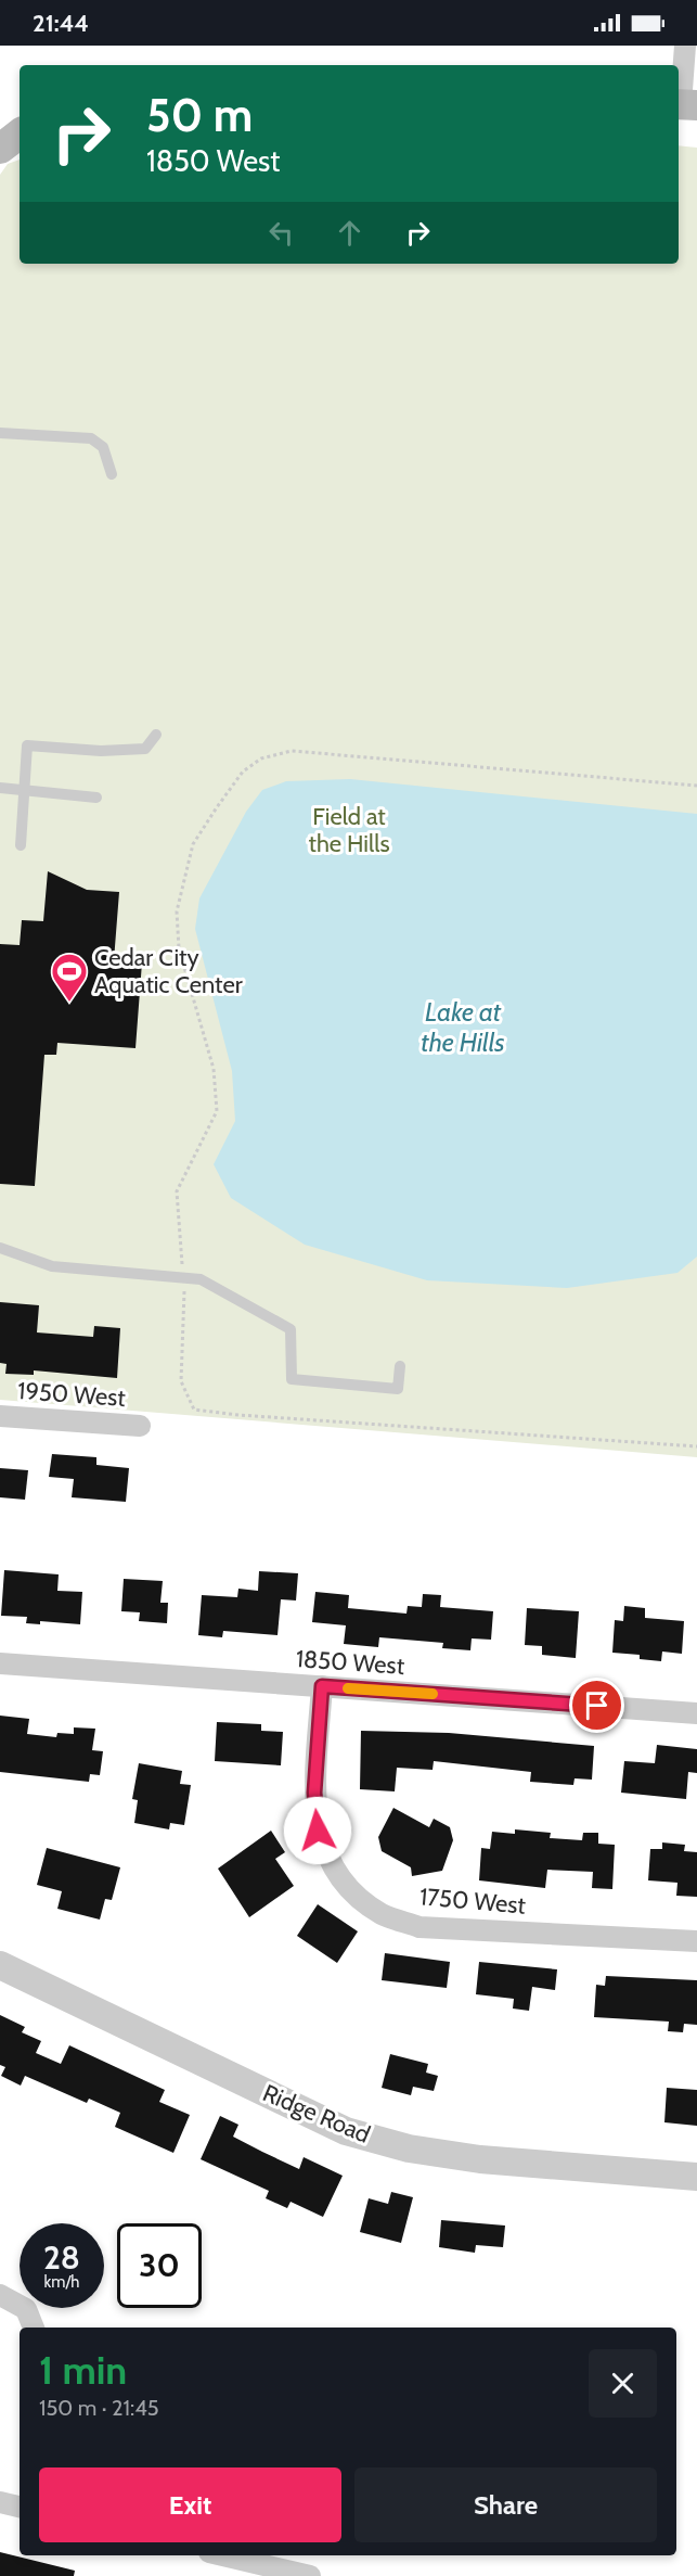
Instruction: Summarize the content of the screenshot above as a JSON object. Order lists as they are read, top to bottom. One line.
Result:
{"streets":{"street":["1950 West","1850 West","1750 West","Ridge Road"]},"crossings":[["1850 West","1750 West"]],"water":["Lake at the Hills"],"parks":["Field at the Hills"],"places":{"sports":["Cedar City Aquatic Center"]},"page":{"status":"21:44","turn":["50 m","1850 West"],"speed":"28 km/h","limit":"30","heading":["1 min","150 m · 21:45"],"buttons":["Exit","Share"]}}
